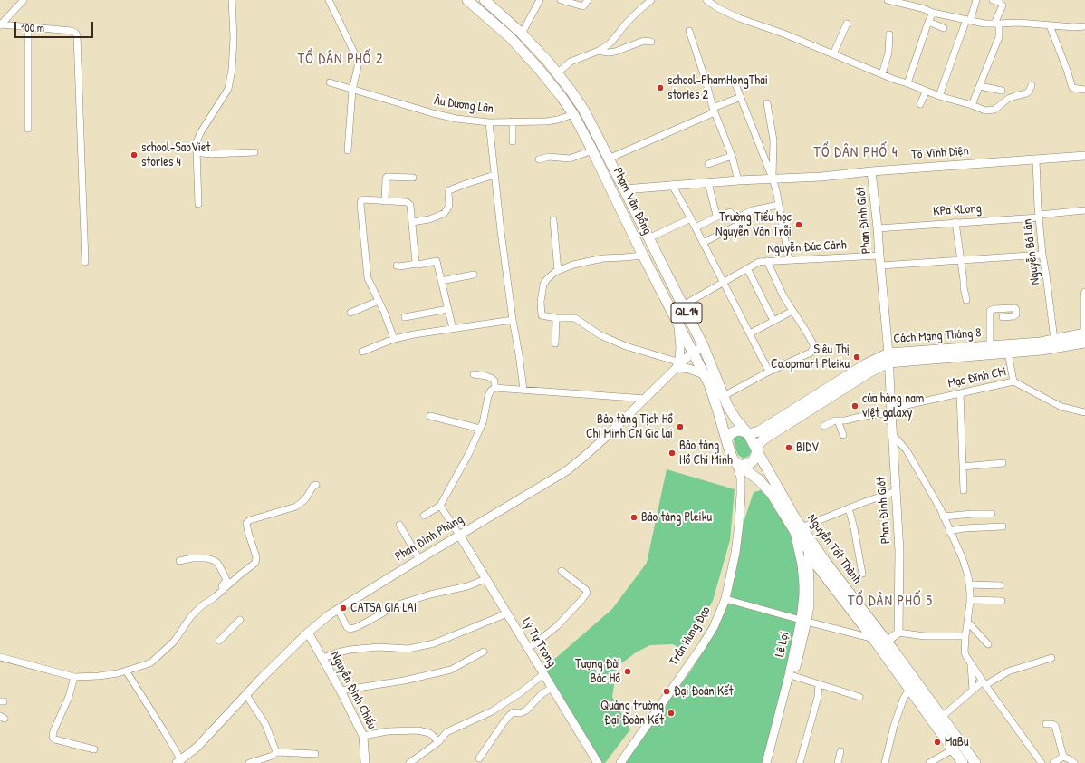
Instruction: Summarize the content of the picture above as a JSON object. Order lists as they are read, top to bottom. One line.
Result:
{"streets":{"main road":["Phạm Văn Đồng","QL.14","Cách Mạng Tháng 8","Nguyễn Tất Thành"],"street":["Âu Dương Lân","Tô Vĩnh Diện","KPa KLơng","Phan Đình Giót","Nguyễn Đức Cảnh","Nguyễn Bá Lân","Mạc Đĩnh Chi","Phan Đình Phùng","Trần Hưng Đạo","Lý Tự Trọng","Lê Lợi","Nguyễn Đình Chiểu"]},"crossings":[["Âu Dương Lân","Phạm Văn Đồng"],["Tô Vĩnh Diện","Phạm Văn Đồng"],["Tô Vĩnh Diện","Phan Đình Giót"],["Tô Vĩnh Diện","Nguyễn Bá Lân"],["Phạm Văn Đồng","Nguyễn Đức Cảnh"],["Phạm Văn Đồng","Cách Mạng Tháng 8"],["Phạm Văn Đồng","Phan Đình Phùng"],["Phạm Văn Đồng","Nguyễn Tất Thành"],["Phạm Văn Đồng","Trần Hưng Đạo"],["KPa KLơng","Phan Đình Giót"],["KPa KLơng","Nguyễn Bá Lân"],["Phan Đình Giót","Nguyễn Đức Cảnh"],["Phan Đình Giót","Cách Mạng Tháng 8"],["Phan Đình Giót","Mạc Đĩnh Chi"],["Nguyễn Bá Lân","Cách Mạng Tháng 8"],["Cách Mạng Tháng 8","Nguyễn Tất Thành"],["Cách Mạng Tháng 8","Trần Hưng Đạo"],["Phan Đình Phùng","Lý Tự Trọng"],["Phan Đình Phùng","Nguyễn Đình Chiểu"],["Nguyễn Tất Thành","Trần Hưng Đạo"],["Nguyễn Tất Thành","Lê Lợi"]],"districts":["TỔ DÂN PHỐ 2","TỔ DÂN PHỐ 4","TỔ DÂN PHỐ 5"],"places":["school-PhamHongThai stories 2","school-SaoViet stories 4","Trường Tiểu học Nguyễn Văn Trỗi","Siêu Thị Co.opmart Pleiku","cửa hàng nam việt galaxy","Bảo tàng Tịch Hồ Chí Minh CN Gia lai","BIDV","Bảo tàng Hồ Chí Minh","Bảo tàng Pleiku","CATSA GIA LAI","Tượng Đài Bác Hồ","Đại Đoàn Kết","Quảng trường Đại Đoàn Kết","MaBu"],"scale_bar":"100 m"}
